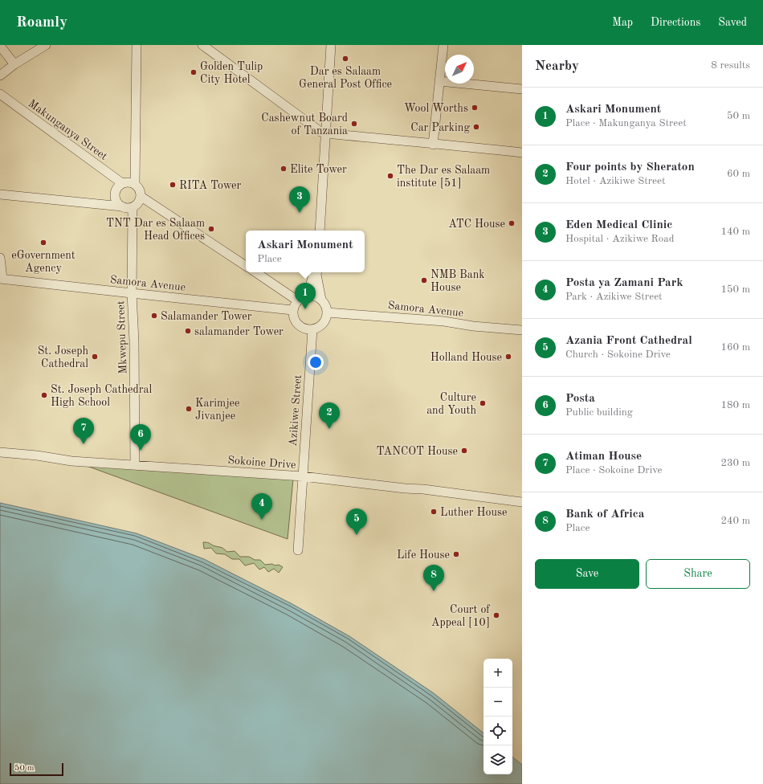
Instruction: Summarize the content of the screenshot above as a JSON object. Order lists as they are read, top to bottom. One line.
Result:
{"streets":{"street":["Makunganya Street","Samora Avenue","Mkwepu Street","Azikiwe Street","Sokoine Drive"]},"crossings":[["Makunganya Street","Mkwepu Street"],["Samora Avenue","Mkwepu Street"],["Samora Avenue","Azikiwe Street"],["Mkwepu Street","Sokoine Drive"],["Azikiwe Street","Sokoine Drive"]],"places":["Dar es Salaam General Post Office","Golden Tulip City Hotel","Wool Worths","Cashewnut Board of Tanzania","Car Parking","Elite Tower","The Dar es Salaam institute [51]","RITA Tower","ATC House","TNT Dar es Salaam Head Offices","eGovernment Agency","NMB Bank House","Salamander Tower","salamander Tower","St. Joseph Cathedral","Holland House","St. Joseph Cathedral High School","Culture and Youth","Karimjee Jivanjee","TANCOT House","Luther House","Life House","Court of Appeal [10]"],"scale_bar":"50 m","north":"top right","page":{"header":"Roamly","nav":["Map","Directions","Saved"],"heading":["Nearby","8 results"],"list":[{"mark":"1","name":"Askari Monument","note":"Place · Makunganya Street","value":"50 m"},{"mark":"2","name":"Four points by Sheraton","note":"Hotel · Azikiwe Street","value":"60 m"},{"mark":"3","name":"Eden Medical Clinic","note":"Hospital · Azikiwe Road","value":"140 m"},{"mark":"4","name":"Posta ya Zamani Park","note":"Park · Azikiwe Street","value":"150 m"},{"mark":"5","name":"Azania Front Cathedral","note":"Church · Sokoine Drive","value":"160 m"},{"mark":"6","name":"Posta","note":"Public building","value":"180 m"},{"mark":"7","name":"Atiman House","note":"Place · Sokoine Drive","value":"230 m"},{"mark":"8","name":"Bank of Africa","note":"Place","value":"240 m"}],"pins":["3","1","2","7","6","4","5","8"],"popup":["Askari Monument","Place"],"buttons":["Save","Share"],"map_buttons":["+","−"],"scale":"50 m"}}
